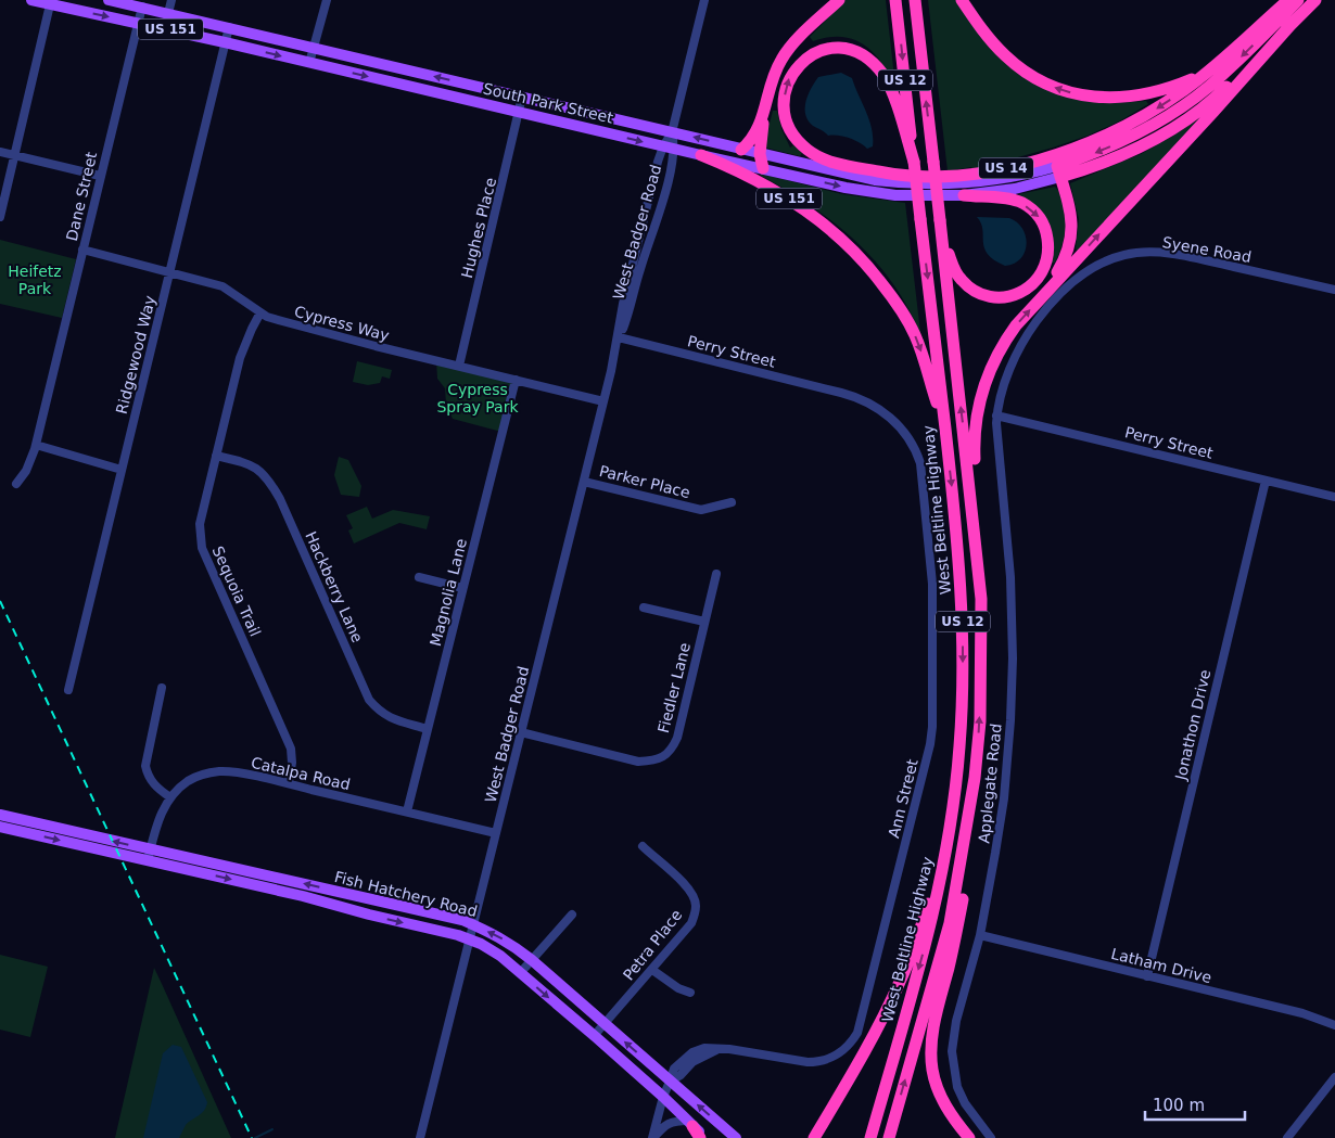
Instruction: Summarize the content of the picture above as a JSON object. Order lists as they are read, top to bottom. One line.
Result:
{"streets":{"highway":["US 151","US 12","US 14","West Beltline Highway"],"main road":["South Park Street","Fish Hatchery Road"],"street":["Dane Street","Hughes Place","West Badger Road","Syene Road","Cypress Way","Perry Street","Ridgewood Way","Parker Place","Hackberry Lane","Sequoia Trail","Magnolia Lane","Fiedler Lane","Jonathon Drive","Catalpa Road","Applegate Road","Ann Street","Petra Place","Latham Drive"]},"crossings":[["US 151","South Park Street"],["US 151","West Beltline Highway"],["South Park Street","US 14"],["South Park Street","Dane Street"],["South Park Street","Hughes Place"],["South Park Street","West Badger Road"],["South Park Street","Ridgewood Way"],["US 14","West Beltline Highway"],["Dane Street","Cypress Way"],["Hughes Place","Cypress Way"],["West Badger Road","Cypress Way"],["West Badger Road","Perry Street"],["West Badger Road","Parker Place"],["West Badger Road","Fiedler Lane"],["West Badger Road","Catalpa Road"],["West Badger Road","Fish Hatchery Road"],["Syene Road","Perry Street"],["Syene Road","Applegate Road"],["Cypress Way","Ridgewood Way"],["Cypress Way","Sequoia Trail"],["Cypress Way","Magnolia Lane"],["Perry Street","Jonathon Drive"],["Perry Street","Applegate Road"],["Perry Street","Ann Street"],["Hackberry Lane","Sequoia Trail"],["Hackberry Lane","Magnolia Lane"],["Sequoia Trail","Catalpa Road"],["Magnolia Lane","Catalpa Road"],["Jonathon Drive","Latham Drive"],["Catalpa Road","Fish Hatchery Road"],["Applegate Road","Latham Drive"],["Ann Street","Fish Hatchery Road"],["Fish Hatchery Road","Petra Place"]],"parks":["Heifetz Park","Cypress Spray Park"],"scale_bar":"100 m"}
